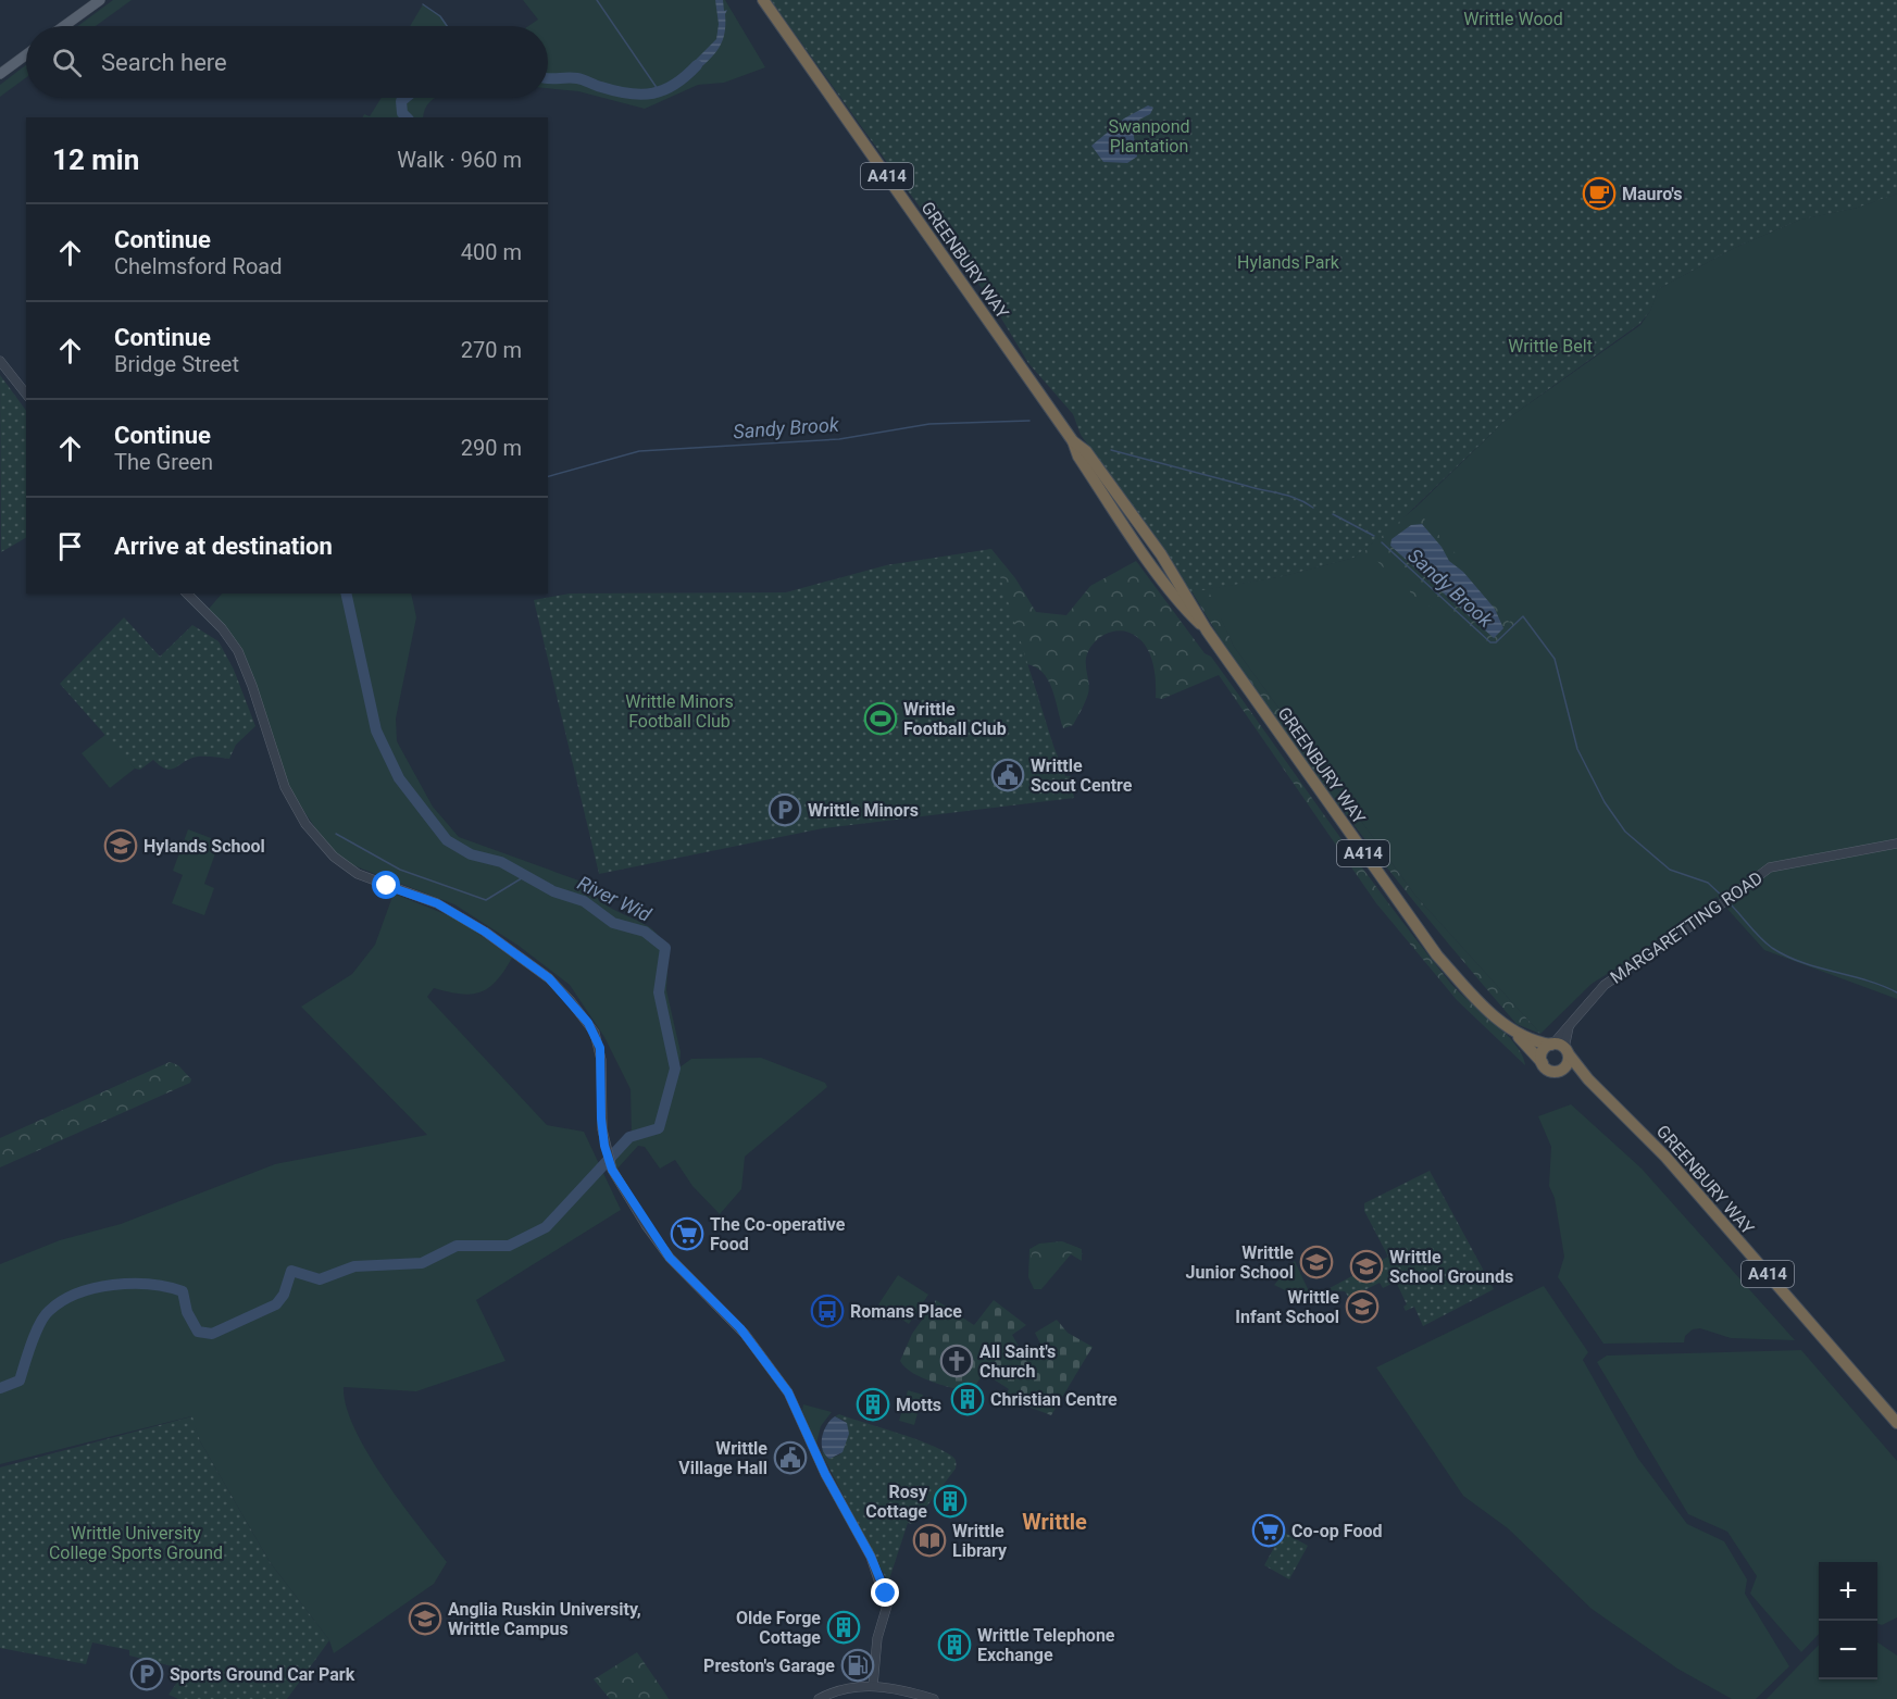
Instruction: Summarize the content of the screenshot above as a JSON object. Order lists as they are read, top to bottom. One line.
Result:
{"streets":{"highway":["A414","GREENBURY WAY"],"street":["MARGARETTING ROAD"]},"crossings":[["GREENBURY WAY","MARGARETTING ROAD"]],"districts":["Writtle"],"water":["Sandy Brook","River Wid"],"parks":["Writtle Wood","Swanpond Plantation","Hylands Park","Writtle Belt","Writtle Minors Football Club","Writtle University College Sports Ground"],"places":{"cafe":["Mauro's"],"sports":["Writtle Football Club"],"public building":["Writtle Scout Centre","Writtle Village Hall"],"parking":["Writtle Minors","Sports Ground Car Park"],"school or university":["Hylands School","Writtle Junior School","Writtle School Grounds","Writtle Infant School","Anglia Ruskin University, Writtle Campus"],"supermarket":["The Co-operative Food","Co-op Food"],"bus stop":["Romans Place"],"church":["All Saint's Church"],"building":["Christian Centre","Motts","Rosy Cottage","Olde Forge Cottage","Writtle Telephone Exchange"],"library":["Writtle Library"],"fuel station":["Preston's Garage"]},"page":{"search":"Search here","heading":["12 min","Walk · 960 m"],"list":[["Continue","Chelmsford Road","400 m"],["Continue","Bridge Street","270 m"],["Continue","The Green","290 m"],"Arrive at destination"],"map_buttons":["+","−"]}}
